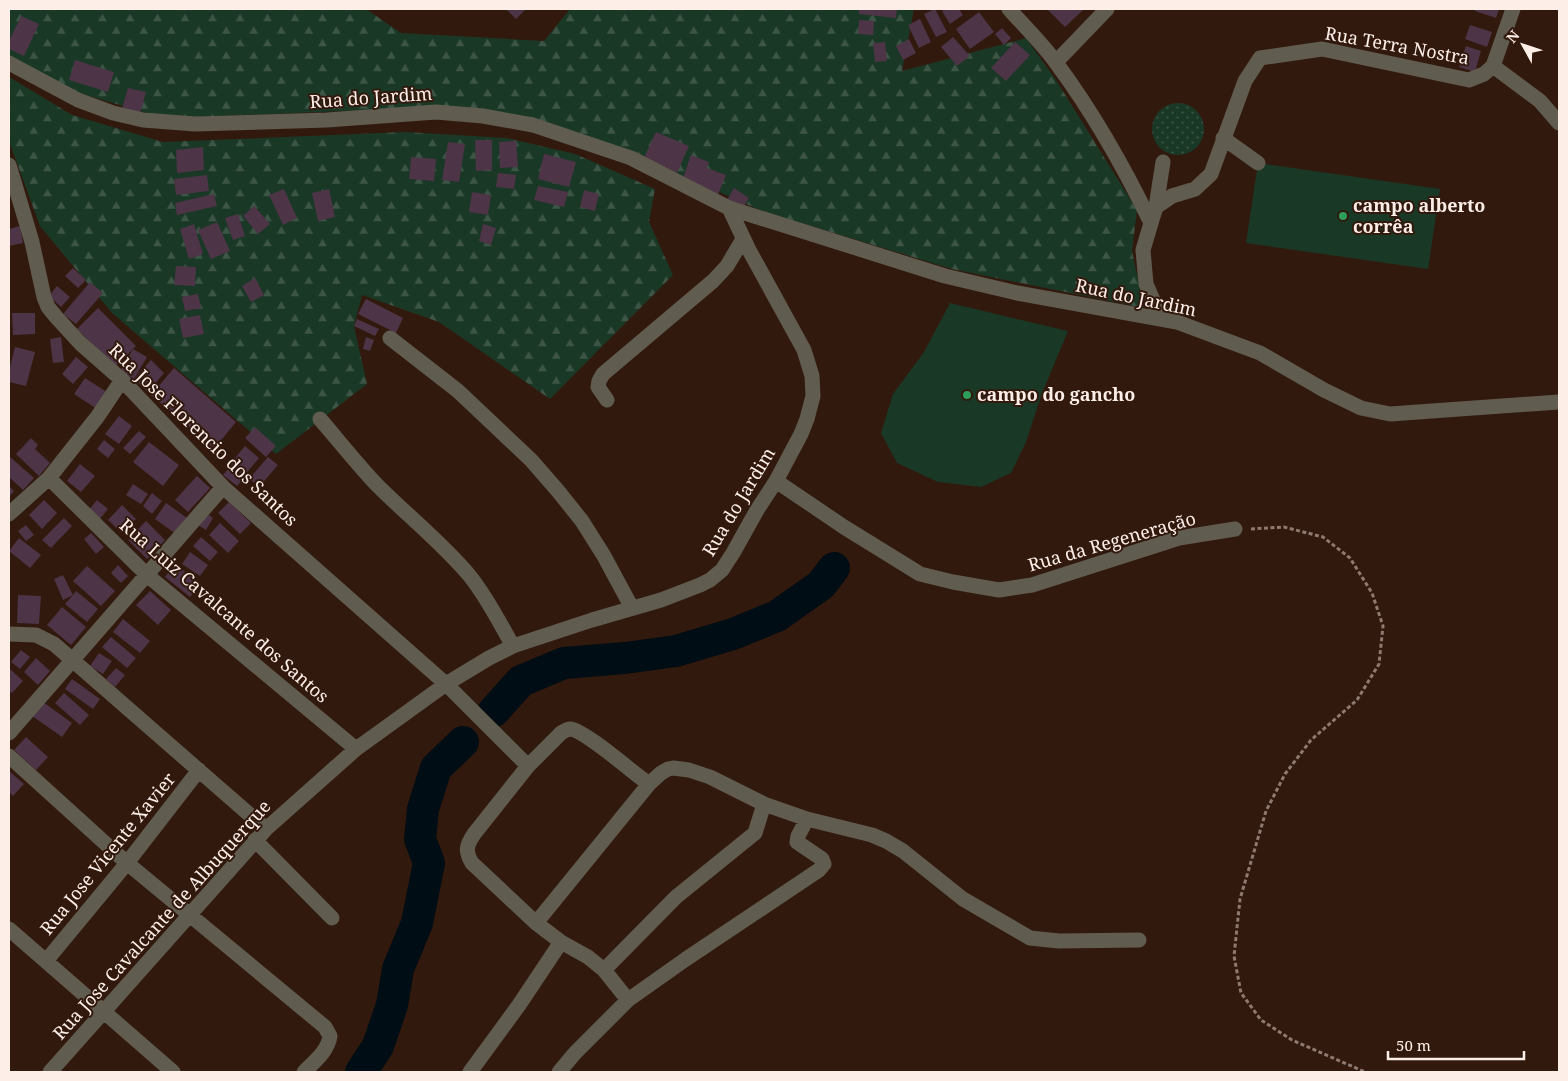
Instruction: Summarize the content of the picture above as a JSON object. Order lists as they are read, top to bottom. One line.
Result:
{"streets":{"street":["Rua Terra Nostra","Rua do Jardim","Rua Jose Florencio dos Santos","Rua da Regeneração","Rua Luiz Cavalcante dos Santos","Rua Jose Vicente Xavier","Rua Jose Cavalcante de Albuquerque"]},"crossings":[["Rua do Jardim","Rua Jose Florencio dos Santos"],["Rua do Jardim","Rua da Regeneração"],["Rua do Jardim","Rua Jose Cavalcante de Albuquerque"],["Rua Jose Florencio dos Santos","Rua Jose Cavalcante de Albuquerque"],["Rua Luiz Cavalcante dos Santos","Rua Jose Cavalcante de Albuquerque"]],"places":["campo alberto corrêa","campo do gancho"],"scale_bar":"50 m","north":"top left"}
